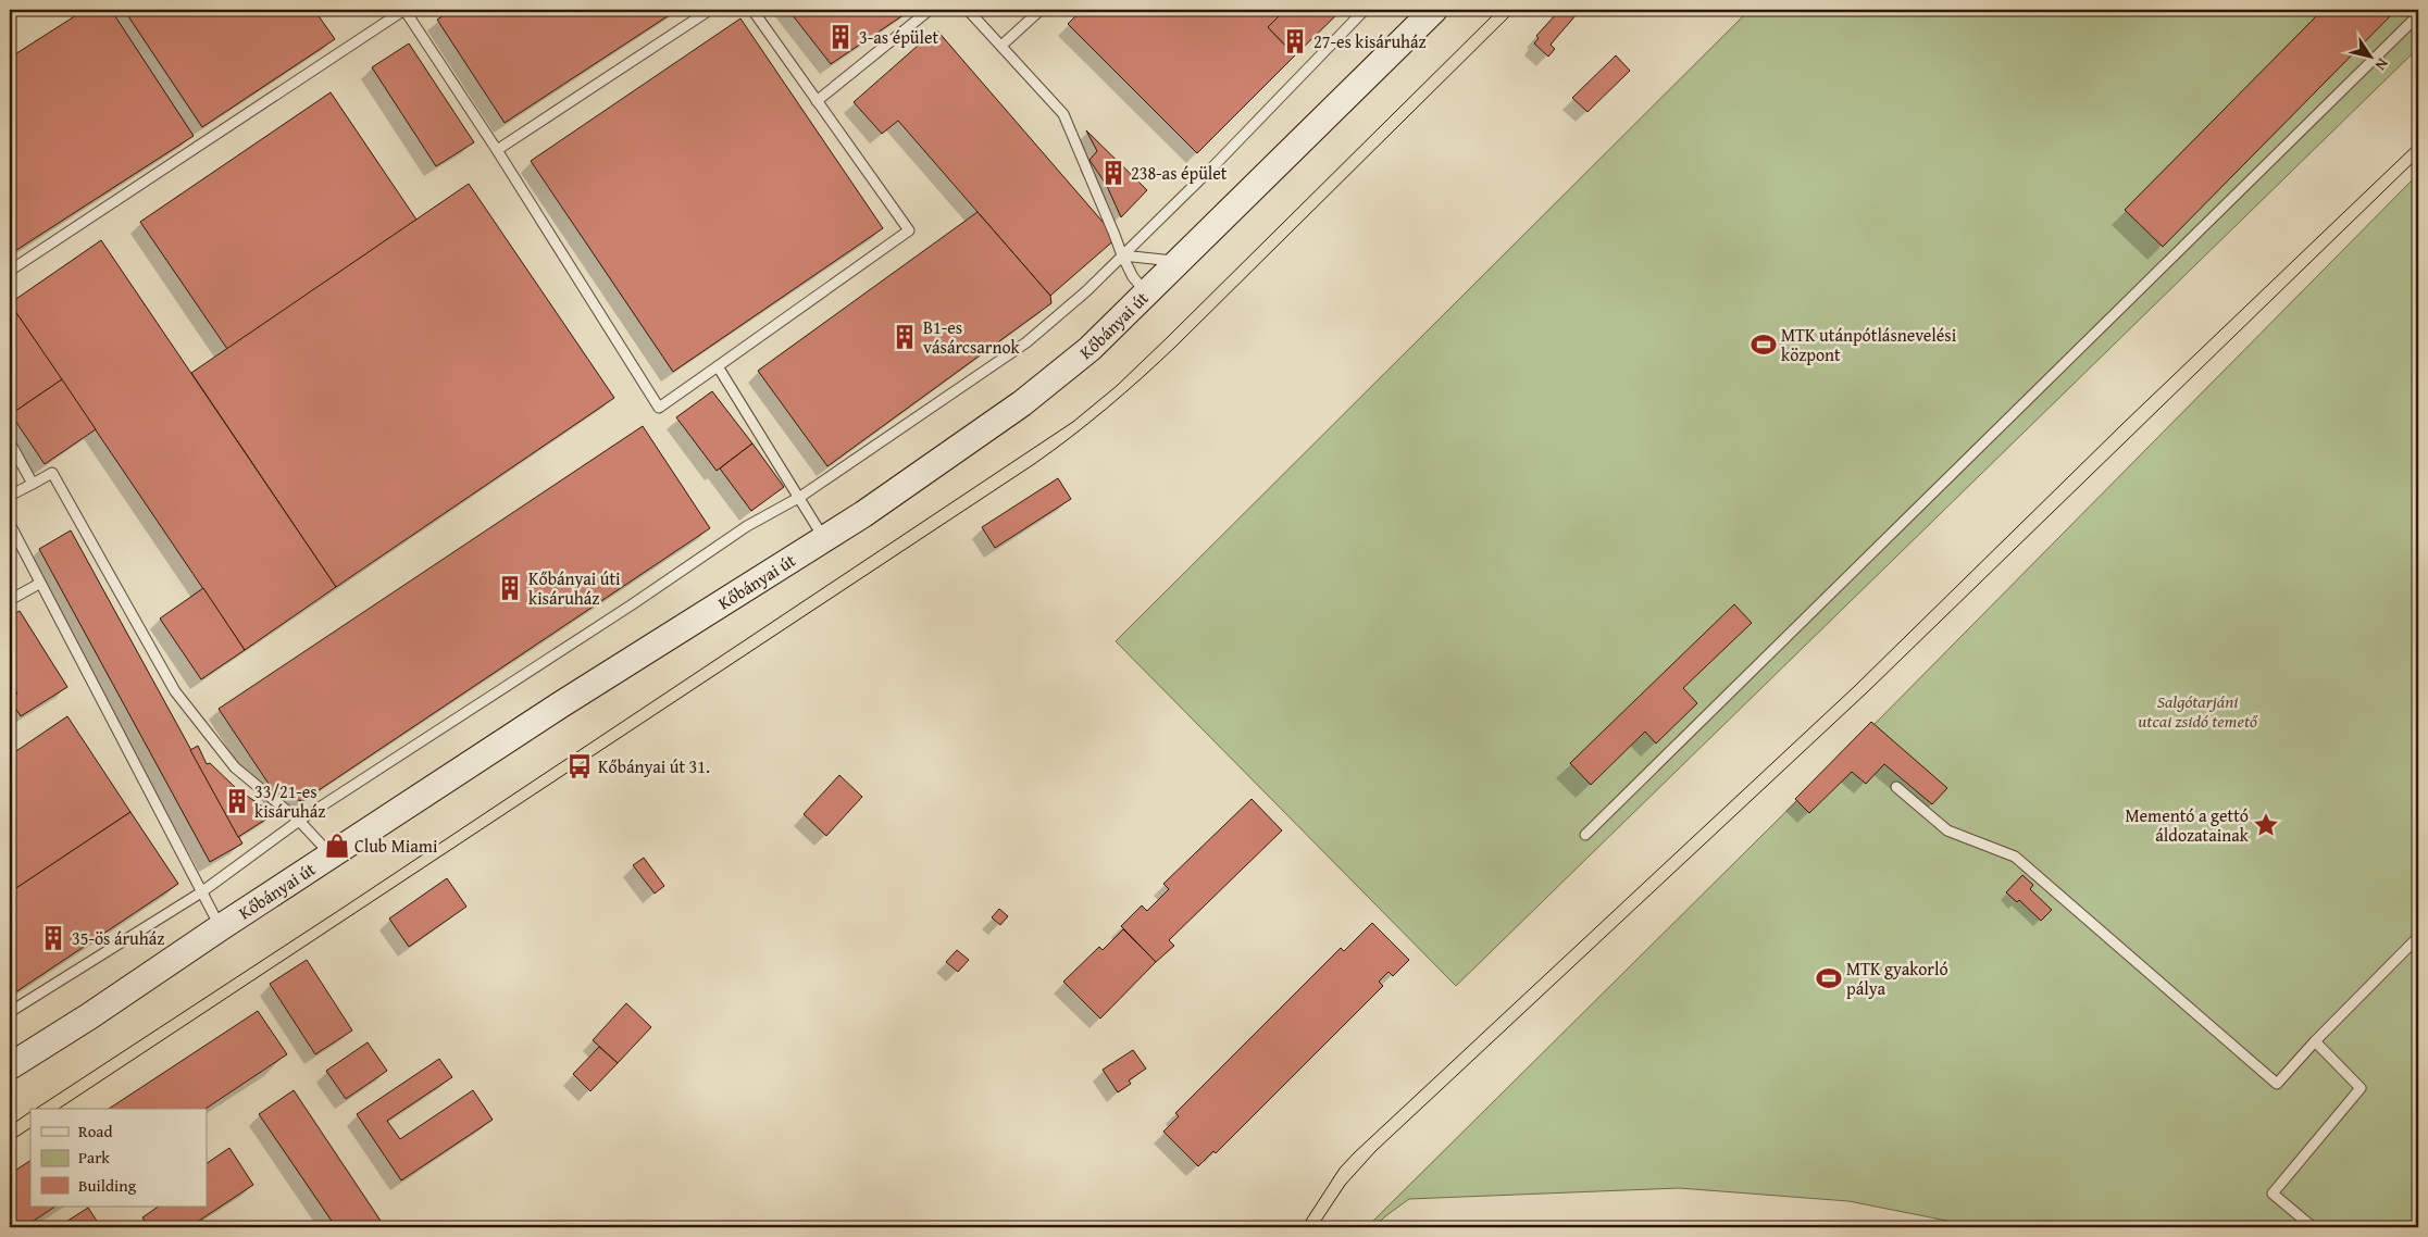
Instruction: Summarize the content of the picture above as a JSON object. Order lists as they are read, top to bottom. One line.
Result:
{"streets":{"main road":["Kőbányai út"]},"parks":["Salgótarjáni utcai zsidó temető"],"places":{"building":["3-as épület","27-es kisáruház","238-as épület","B1-es vásárcsarnok","Kőbányai úti kisáruház","33/21-es kisáruház","35-ös áruház"],"sports":["MTK utánpótlásnevelési központ","MTK gyakorló pálya"],"bus stop":["Kőbányai út 31."],"place":["Mementó a gettó áldozatainak"],"shop":["Club Miami"]},"legend":["Road","Park","Building"],"north":"bottom right"}
